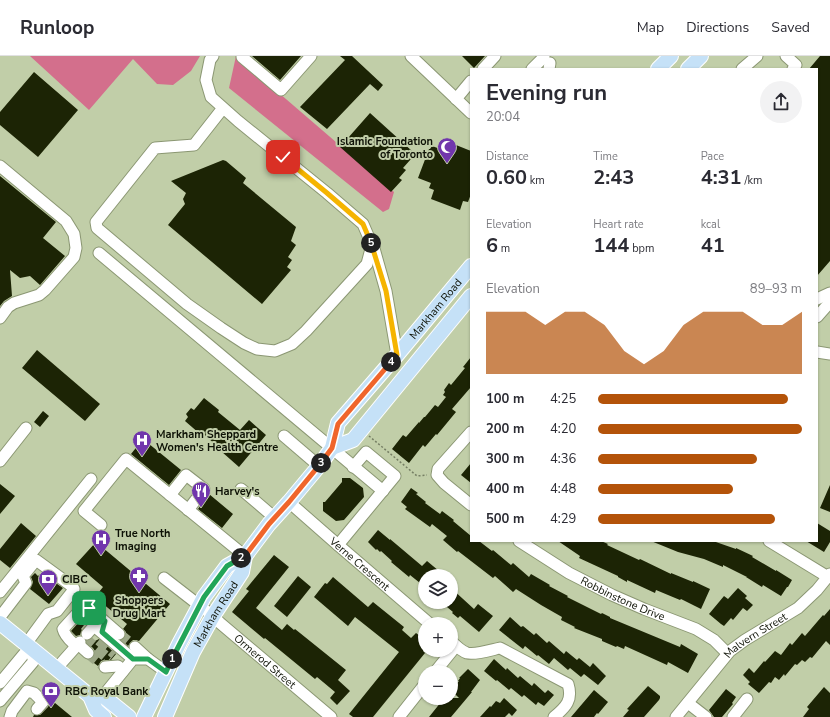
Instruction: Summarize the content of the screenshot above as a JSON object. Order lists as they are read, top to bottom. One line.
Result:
{"streets":{"main road":["Markham Road"],"street":["Verne Crescent","Robbinstone Drive","Malvern Street","Ormerod Street"]},"crossings":[["Markham Road","Verne Crescent"],["Markham Road","Ormerod Street"],["Robbinstone Drive","Malvern Street"]],"places":{"mosque":["Islamic Foundation of Toronto"],"hospital":["Markham Sheppard Women's Health Centre","True North Imaging"],"restaurant":["Harvey's"],"pharmacy":["Shoppers Drug Mart"],"bank":["CIBC","RBC Royal Bank"]},"page":{"header":"Runloop","nav":["Map","Directions","Saved"],"heading":["Evening run","20:04"],"stats":[["Distance","0.60 km"],["Time","2:43"],["Pace","4:31 /km"],["Elevation","6 m"],["Heart rate","144 bpm"],["kcal","41"]],"pins":["5","4","3","2","1"],"chart":["Elevation","89–93 m"],"list":[{"name":"100 m","note":"4:25"},{"name":"200 m","note":"4:20"},{"name":"300 m","note":"4:36"},{"name":"400 m","note":"4:48"},{"name":"500 m","note":"4:29"}],"map_buttons":["+","−"]}}
